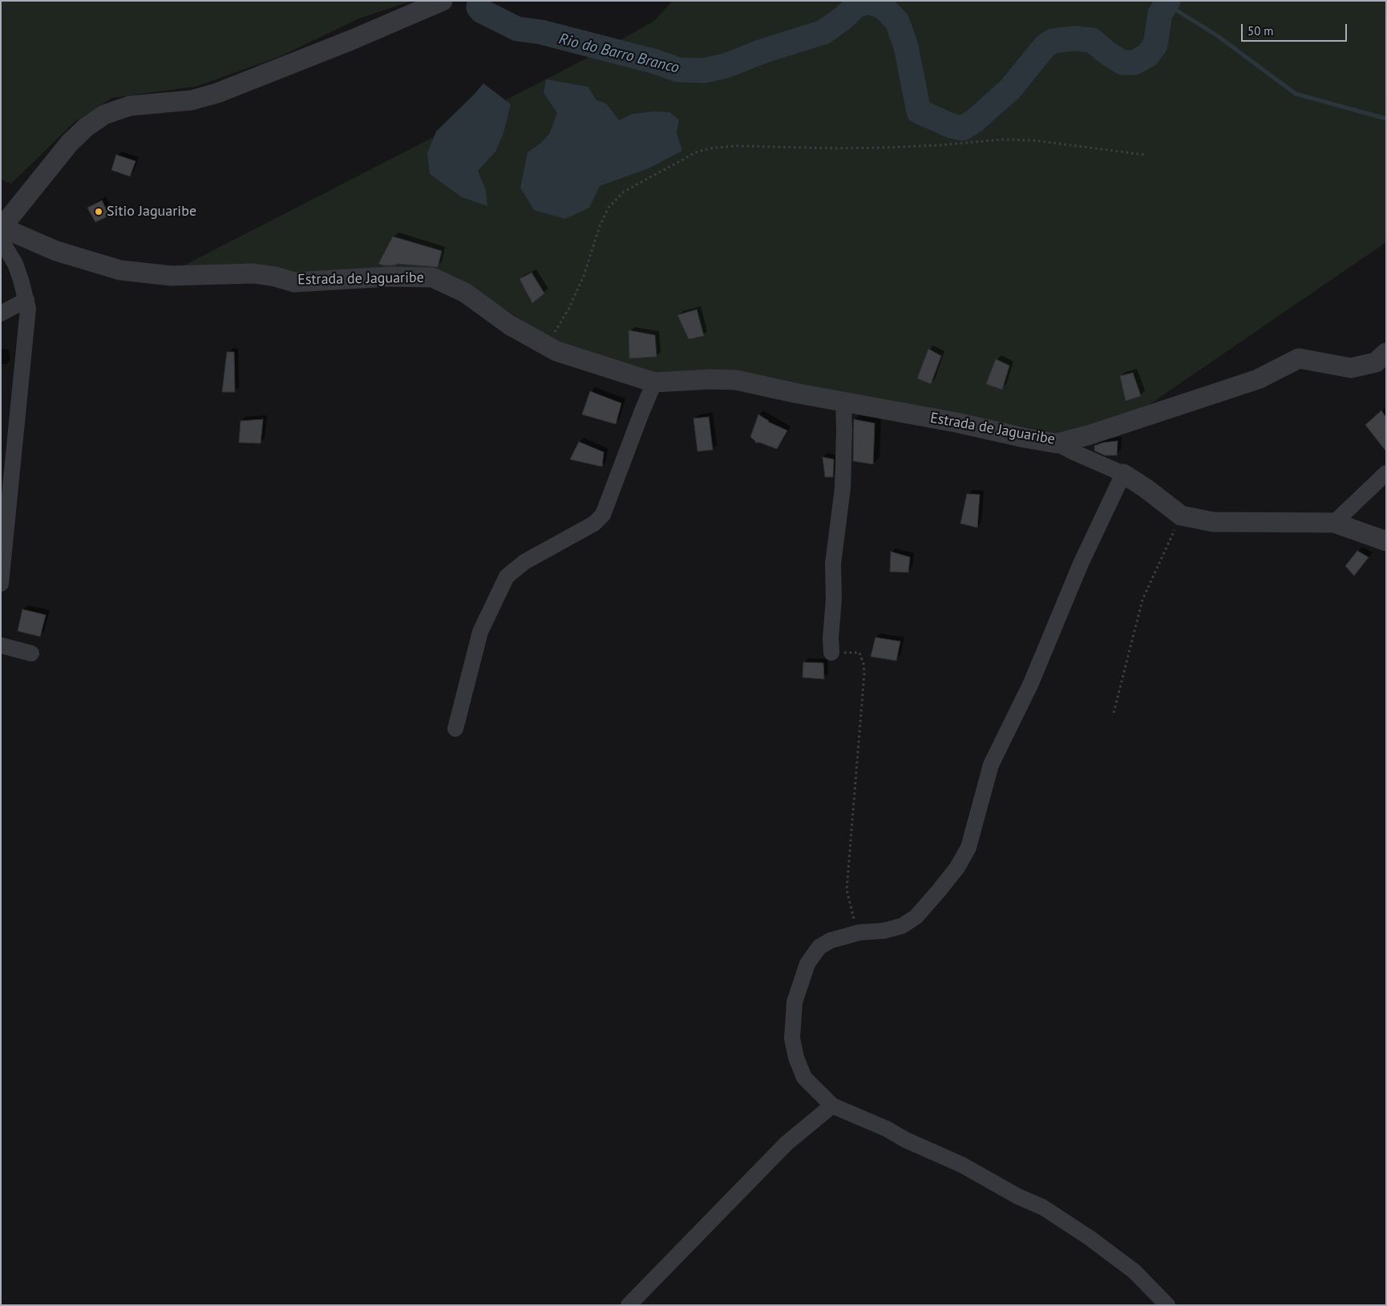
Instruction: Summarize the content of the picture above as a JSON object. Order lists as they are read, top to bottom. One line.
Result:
{"streets":{"street":["Estrada de Jaguaribe"]},"water":["Rio do Barro Branco"],"places":["Sitio Jaguaribe"],"scale_bar":"50 m"}
